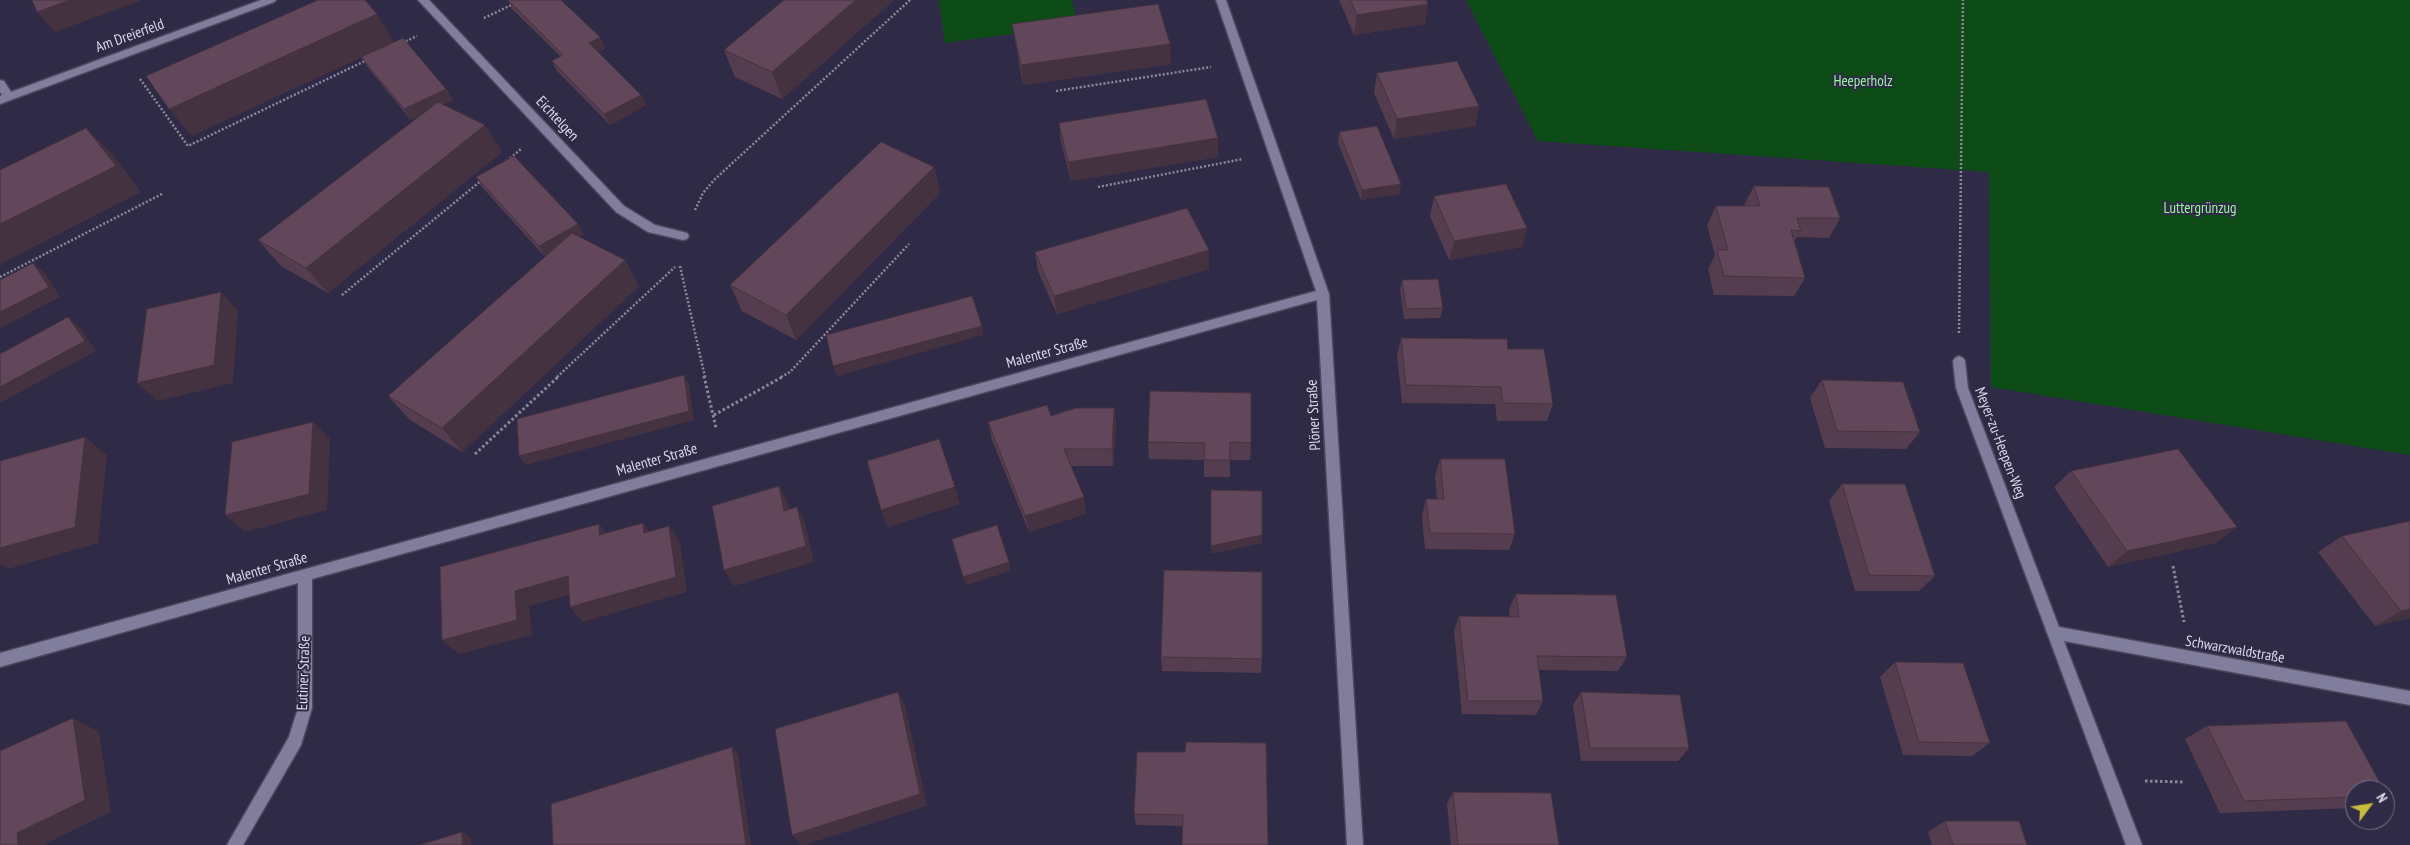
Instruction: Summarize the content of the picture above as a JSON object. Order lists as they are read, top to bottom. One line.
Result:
{"streets":{"street":["Am Dreierfeld","Eichtelgen","Malenter Straße","Plöner Straße","Meyer-zu-Heepen-Weg","Schwarzwaldstraße","Eutiner Straße"]},"crossings":[["Malenter Straße","Plöner Straße"],["Malenter Straße","Eutiner Straße"],["Meyer-zu-Heepen-Weg","Schwarzwaldstraße"]],"parks":["Heeperholz","Luttergrünzug"],"north":"top right"}
